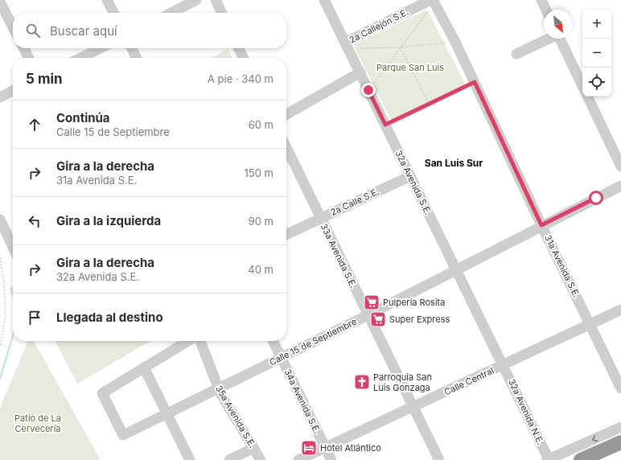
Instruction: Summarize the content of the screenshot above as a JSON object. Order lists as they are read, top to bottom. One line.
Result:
{"streets":{"street":["2a Callejón S.E.","32a Avenida S.E.","2a Calle S.E.","33a Avenida S.E.","31a Avenida S.E.","Calle 15 de Septiembre","Calle Central","34a Avenida S.E.","32a Avenida N.E.","35a Avenida S.E."]},"crossings":[["2a Callejón S.E.","32a Avenida S.E."],["2a Callejón S.E.","31a Avenida S.E."],["32a Avenida S.E.","2a Calle S.E."],["32a Avenida S.E.","Calle 15 de Septiembre"],["32a Avenida S.E.","Calle Central"],["32a Avenida S.E.","32a Avenida N.E."],["2a Calle S.E.","33a Avenida S.E."],["33a Avenida S.E.","Calle 15 de Septiembre"],["33a Avenida S.E.","Calle Central"],["31a Avenida S.E.","Calle 15 de Septiembre"],["31a Avenida S.E.","Calle Central"],["Calle 15 de Septiembre","34a Avenida S.E."],["Calle 15 de Septiembre","35a Avenida S.E."],["Calle Central","34a Avenida S.E."],["Calle Central","32a Avenida N.E."]],"districts":["San Luis Sur"],"parks":["Parque San Luis","Patio de La Cervecería"],"places":{"supermarket":["Pulpería Rosita","Super Express"],"church":["Parroquia San Luis Gonzaga"],"hotel":["Hotel Atlántico"]},"north":"bottom right","page":{"map_buttons":["+","−"],"search":"Buscar aquí","heading":["5 min","A pie · 340 m"],"list":[["Continúa","Calle 15 de Septiembre","60 m"],["Gira a la derecha","31a Avenida S.E.","150 m"],["Gira a la izquierda","90 m"],["Gira a la derecha","32a Avenida S.E.","40 m"],"Llegada al destino"]}}
